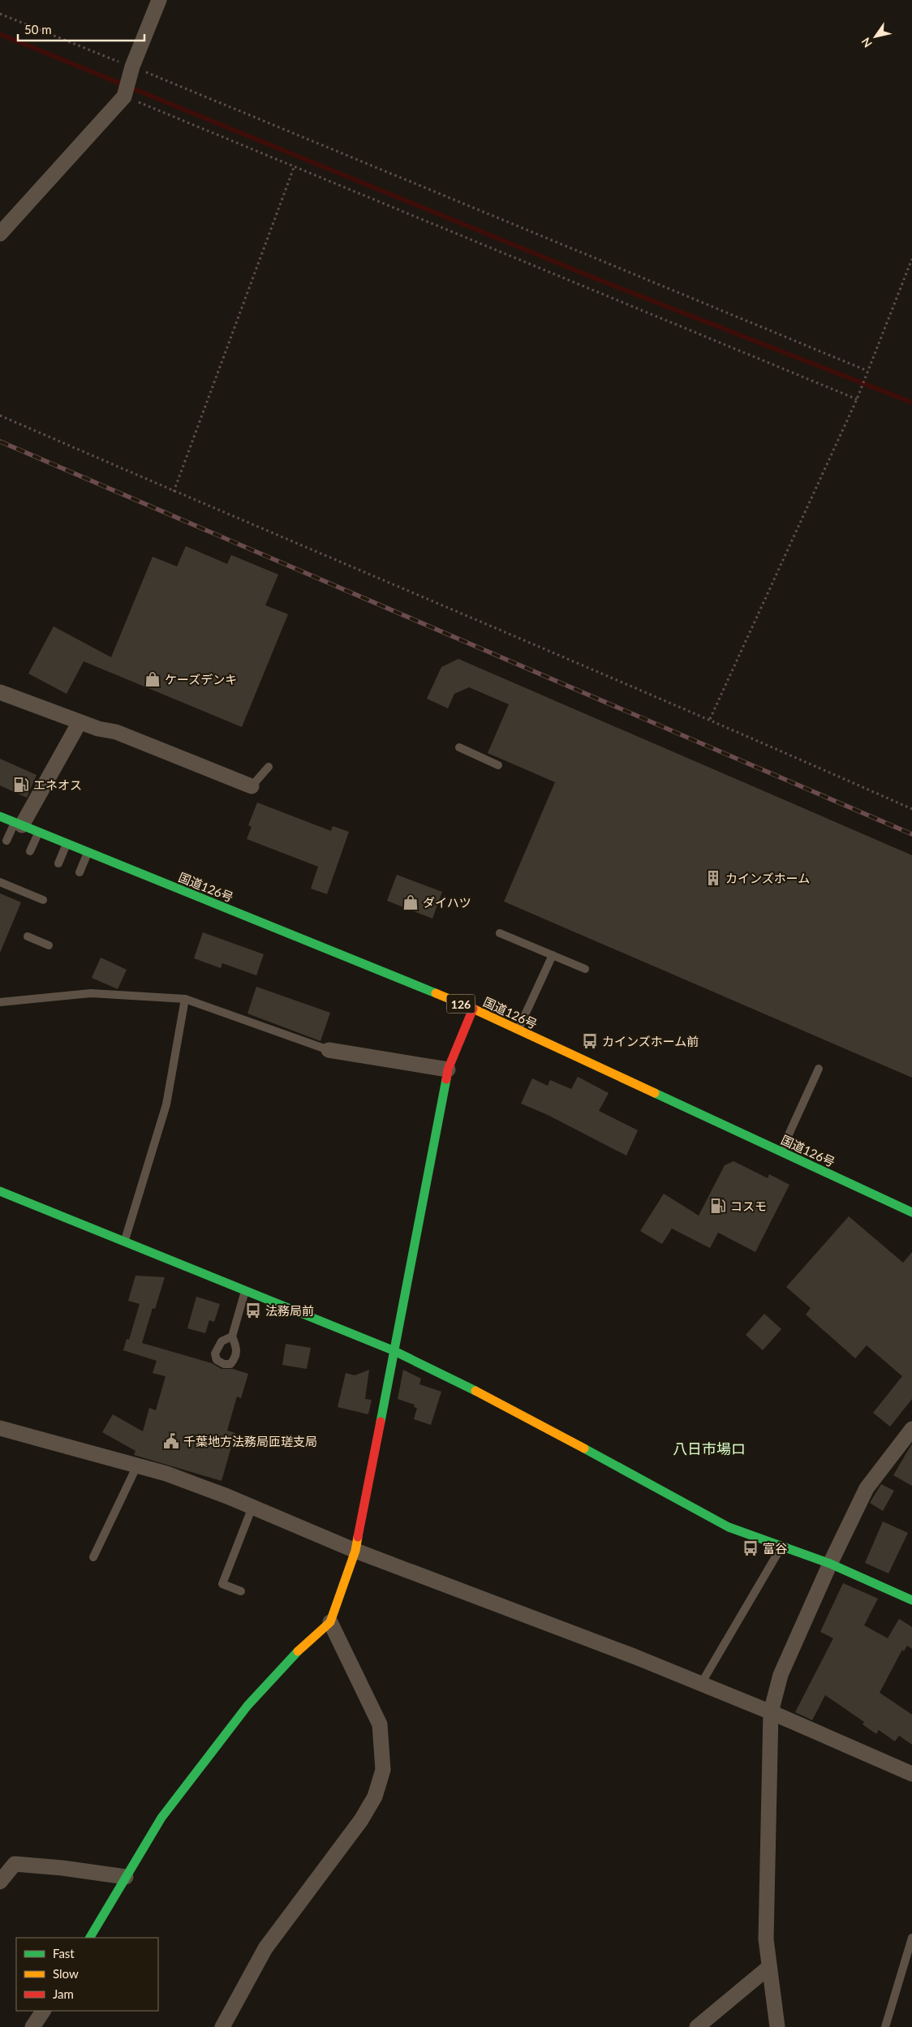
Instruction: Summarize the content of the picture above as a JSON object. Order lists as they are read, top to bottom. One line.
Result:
{"streets":{"main road":["国道126号","126"]},"districts":["八日市場ロ"],"places":{"shop":["ケーズデンキ","ダイハツ"],"fuel station":["エネオス","コスモ"],"building":["カインズホーム"],"bus stop":["カインズホーム前","法務局前","富谷"],"public building":["千葉地方法務局匝瑳支局"]},"legend":["Fast","Slow","Jam"],"scale_bar":"50 m","north":"bottom left"}
